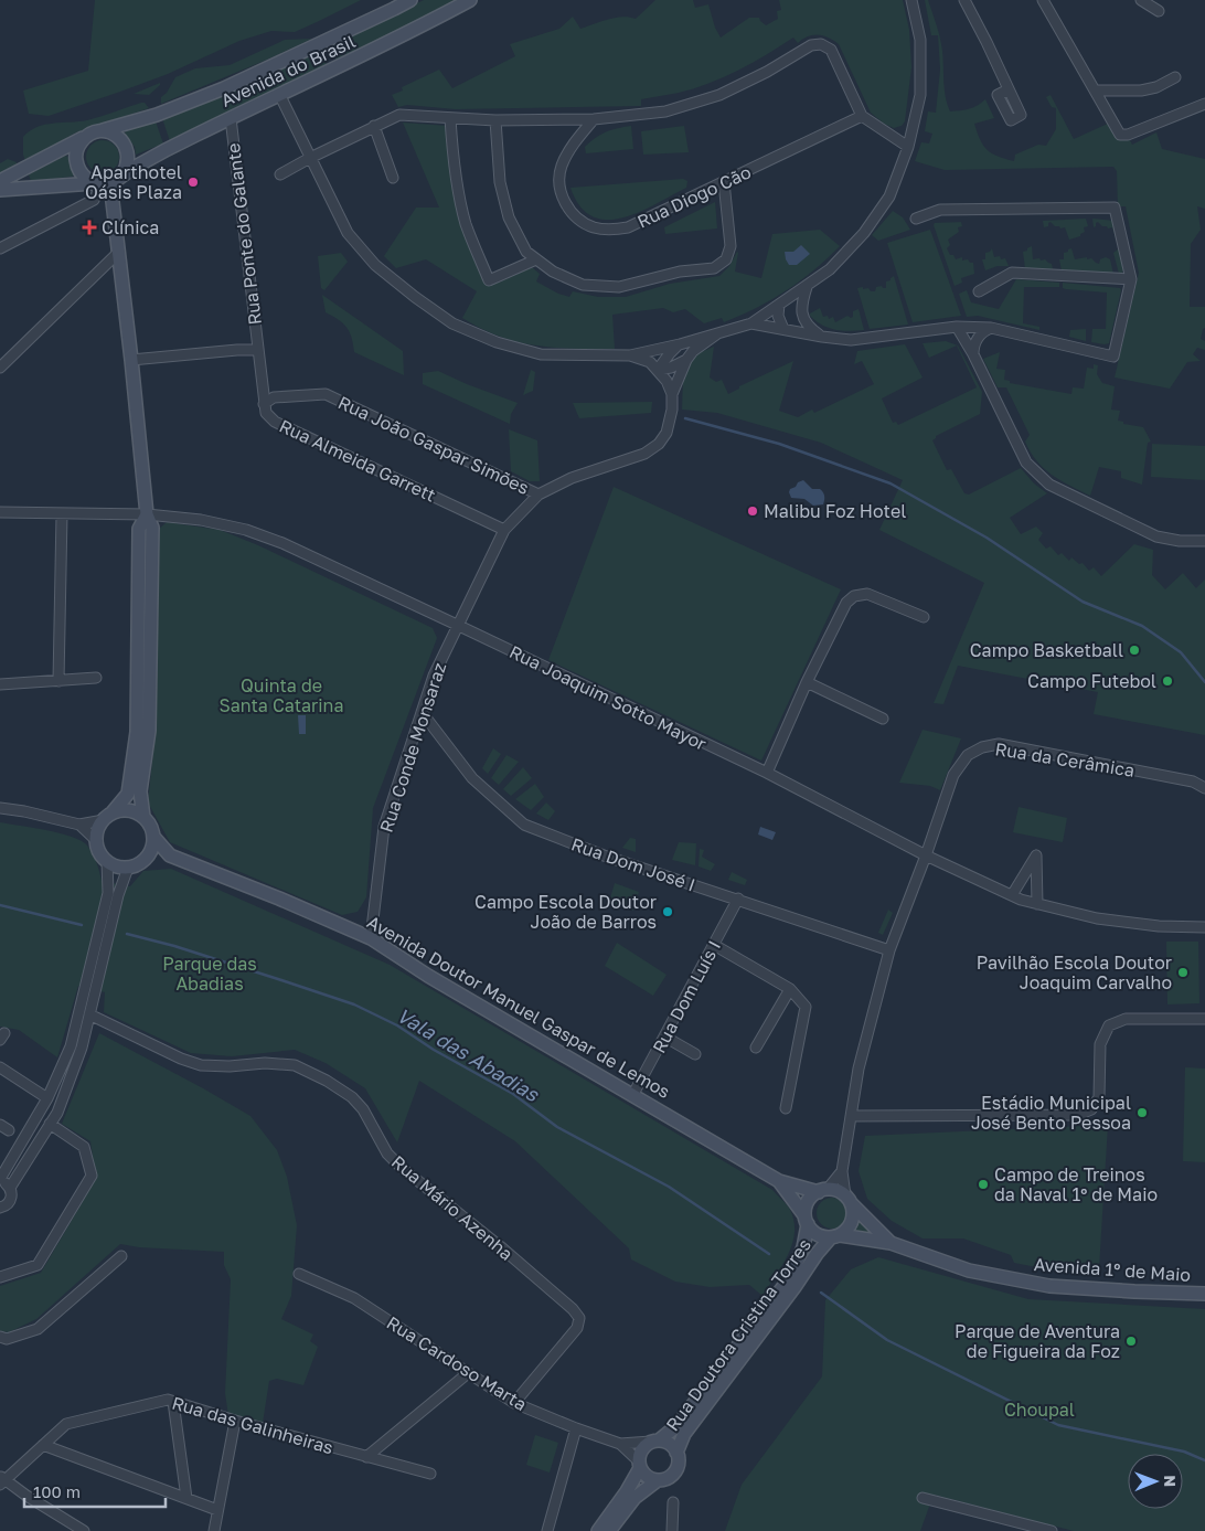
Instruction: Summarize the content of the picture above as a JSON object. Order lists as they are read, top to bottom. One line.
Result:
{"streets":{"street":["Avenida do Brasil","Rua Diogo Cão","Rua Ponte do Galante","Rua João Gaspar Simões","Rua Almeida Garrett","Rua Joaquim Sotto Mayor","Rua Conde Monsaraz","Rua da Cerâmica","Rua Dom José I","Rua Dom Luís I","Avenida Doutor Manuel Gaspar de Lemos","Rua Mário Azenha","Avenida 1º de Maio","Rua Doutora Cristina Torres","Rua Cardoso Marta","Rua das Galinheiras"]},"crossings":[["Avenida do Brasil","Rua Ponte do Galante"],["Rua Ponte do Galante","Rua Almeida Garrett"],["Rua João Gaspar Simões","Rua Almeida Garrett"],["Rua João Gaspar Simões","Rua Conde Monsaraz"],["Rua Almeida Garrett","Rua Conde Monsaraz"],["Rua Joaquim Sotto Mayor","Rua Conde Monsaraz"],["Rua Joaquim Sotto Mayor","Rua da Cerâmica"],["Rua Conde Monsaraz","Rua Dom José I"],["Rua Conde Monsaraz","Avenida Doutor Manuel Gaspar de Lemos"],["Rua Dom José I","Rua Dom Luís I"],["Rua Dom Luís I","Avenida Doutor Manuel Gaspar de Lemos"],["Rua Mário Azenha","Rua Cardoso Marta"],["Avenida 1º de Maio","Rua Doutora Cristina Torres"]],"water":["Vala das Abadias"],"parks":["Quinta de Santa Catarina","Parque das Abadias","Choupal"],"places":{"other":["Aparthotel Oásis Plaza","Malibu Foz Hotel","Campo Basketball","Campo Futebol","Campo Escola Doutor João de Barros","Pavilhão Escola Doutor Joaquim Carvalho","Estádio Municipal José Bento Pessoa","Campo de Treinos da Naval 1º de Maio","Parque de Aventura de Figueira da Foz"],"health":["Clínica"]},"scale_bar":"100 m","north":"right"}
